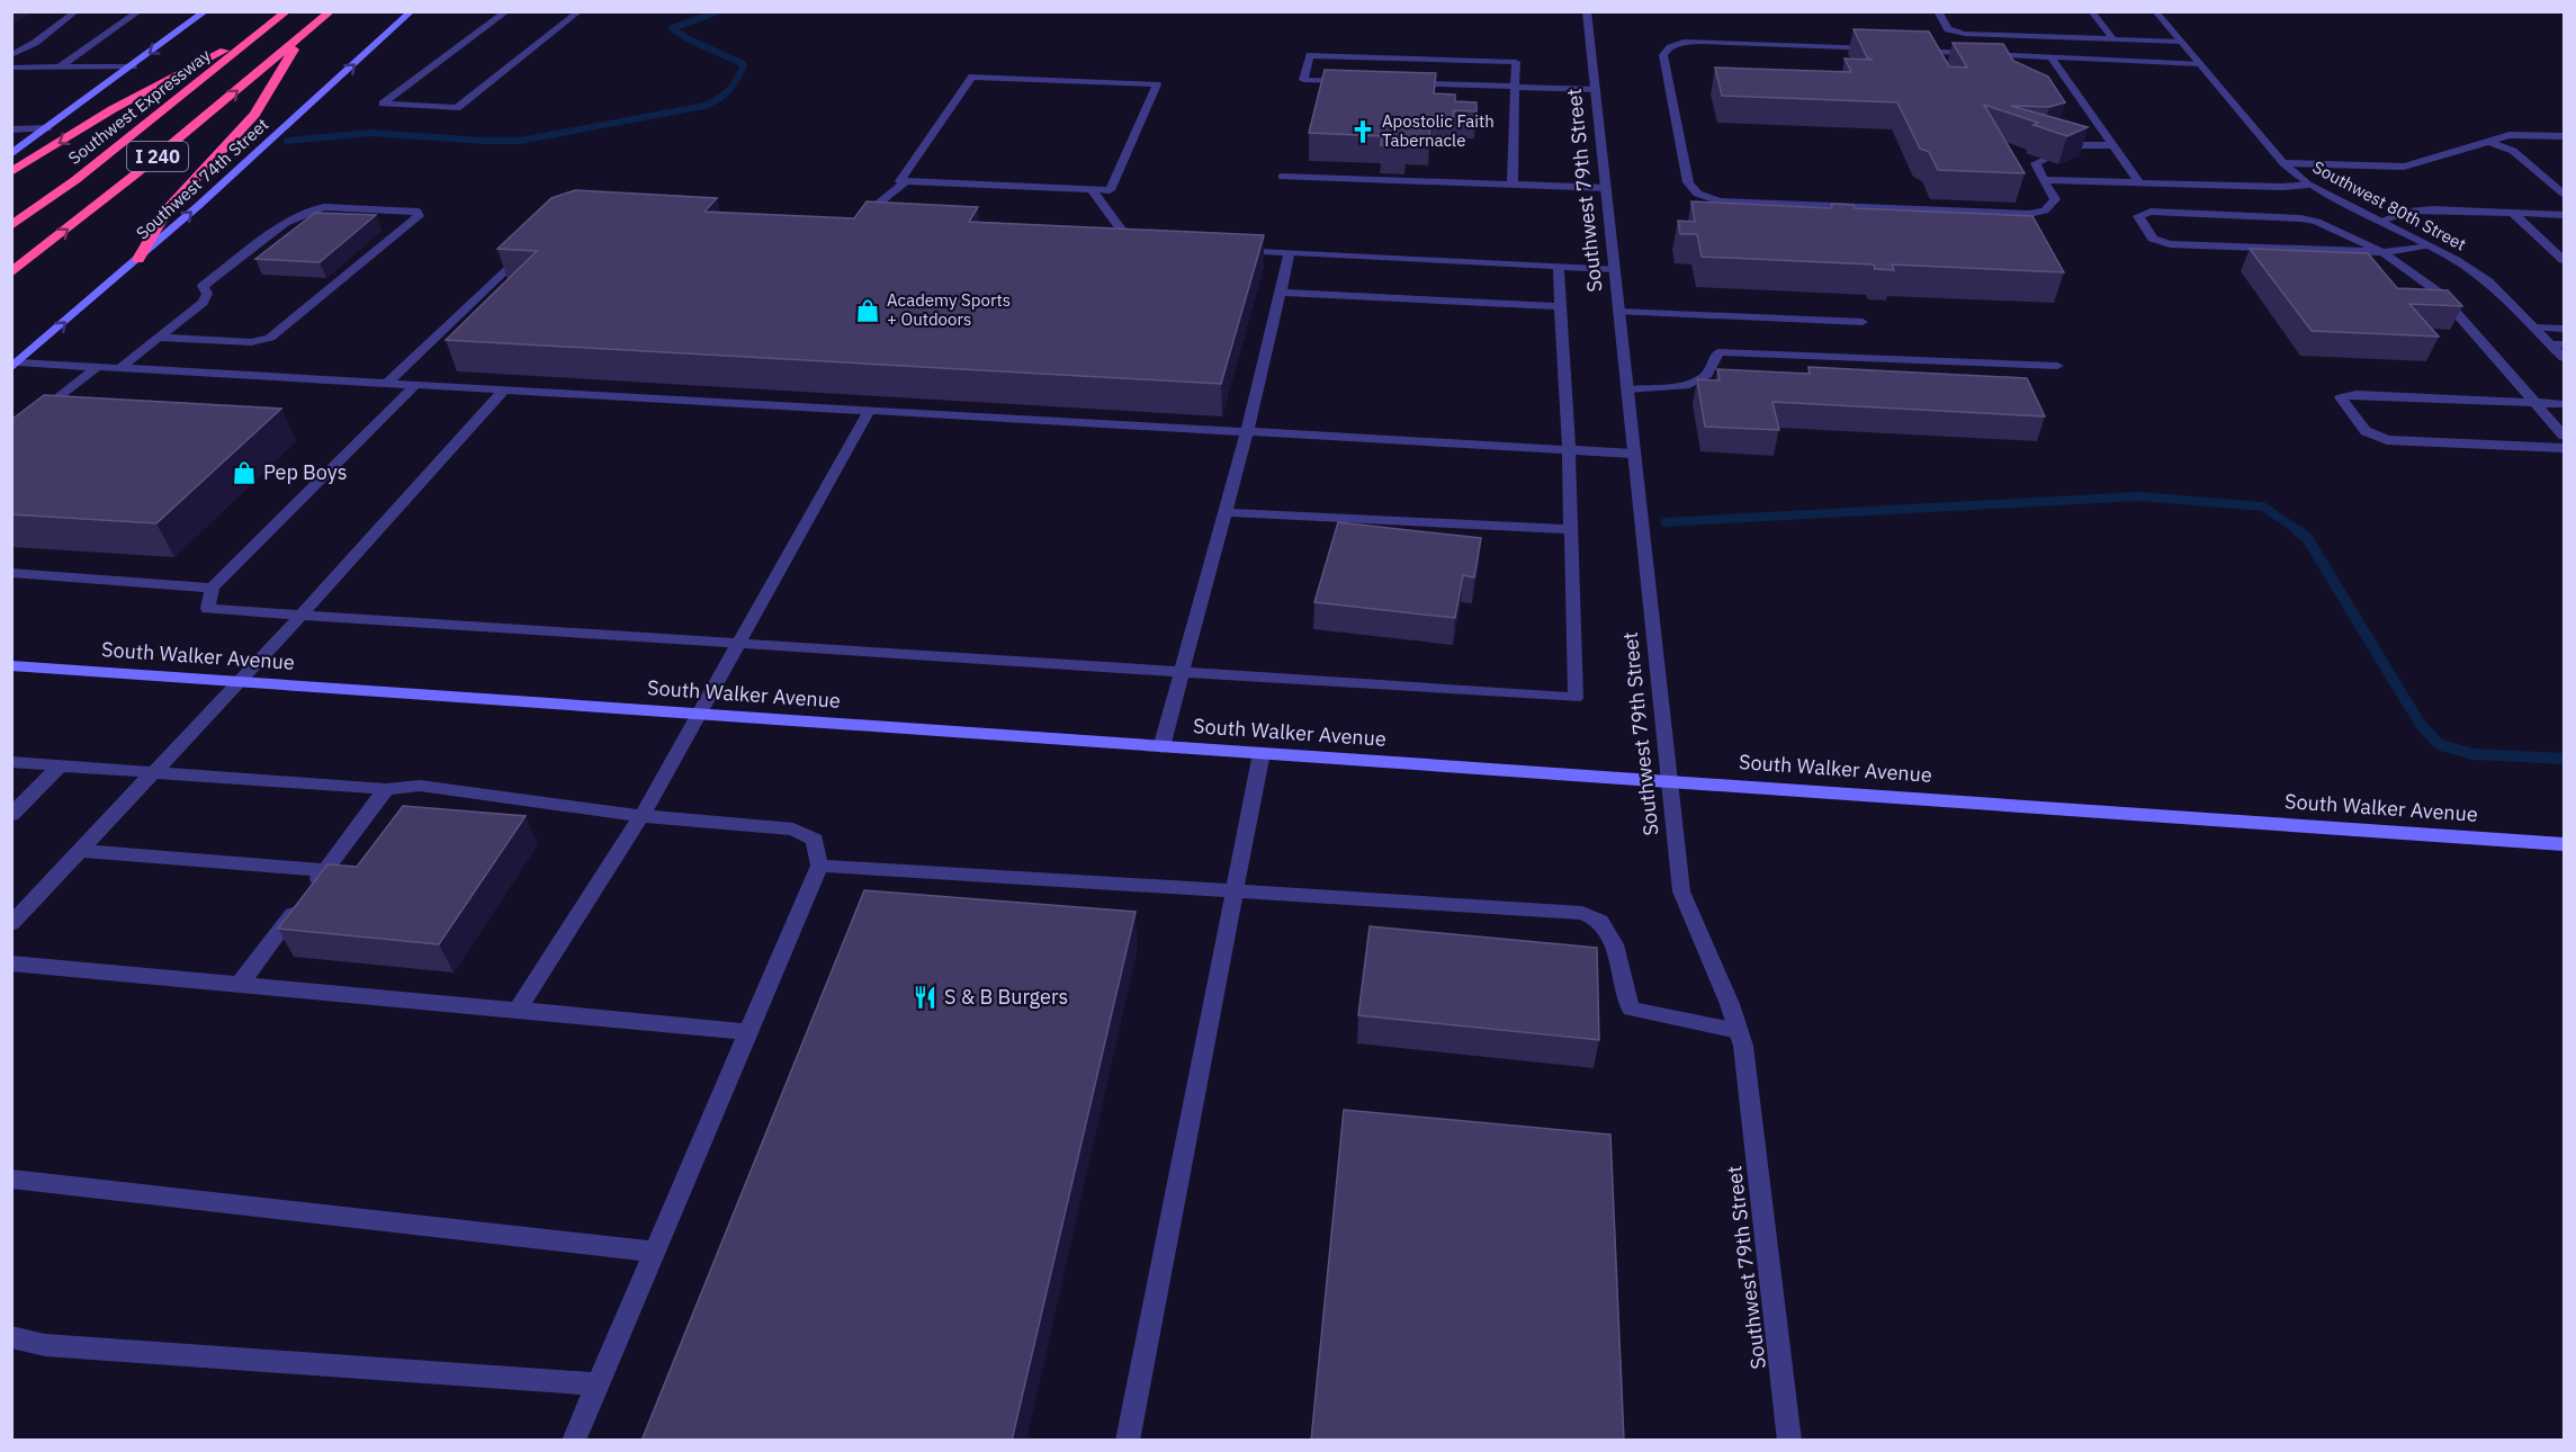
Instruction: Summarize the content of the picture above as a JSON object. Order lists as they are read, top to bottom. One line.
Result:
{"streets":{"highway":["Southwest Expressway","I 240"],"main road":["Southwest 74th Street","South Walker Avenue"],"street":["Southwest 79th Street","Southwest 80th Street"]},"crossings":[["Southwest 79th Street","South Walker Avenue"]],"one_way":["Southwest 74th Street"],"places":{"church":["Apostolic Faith Tabernacle"],"shop":["Academy Sports + Outdoors","Pep Boys"],"restaurant":["S & B Burgers"]}}
